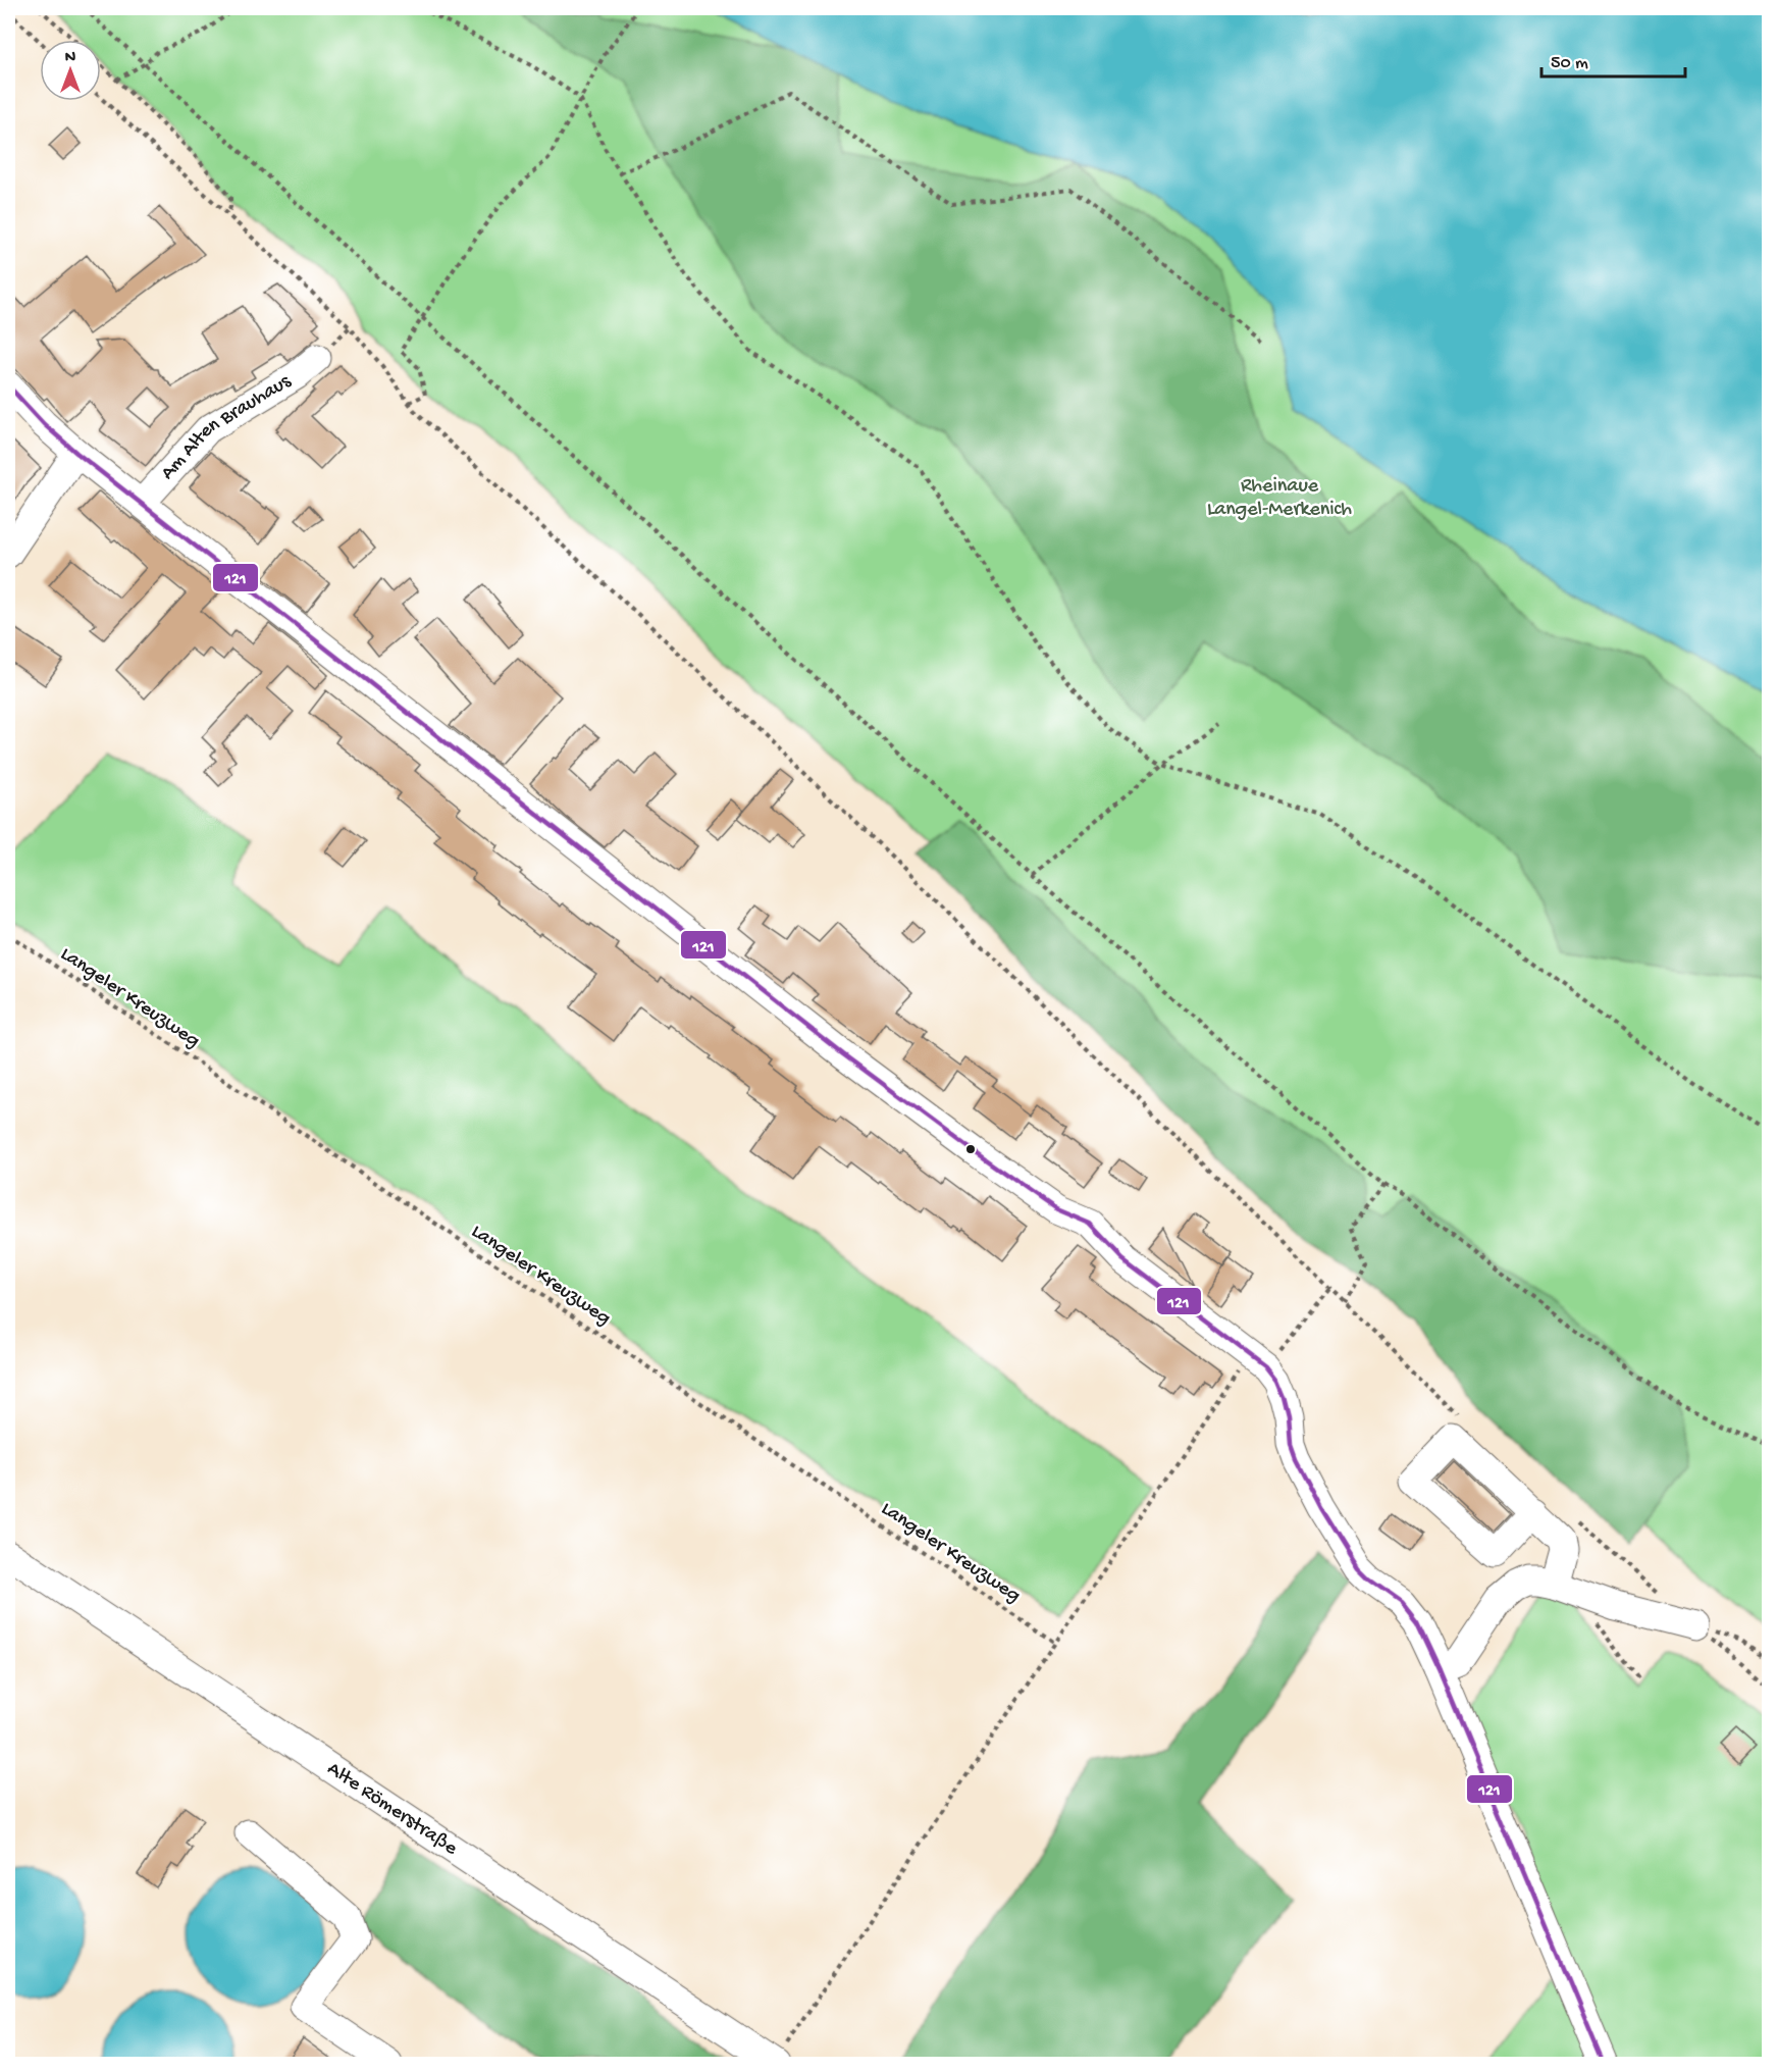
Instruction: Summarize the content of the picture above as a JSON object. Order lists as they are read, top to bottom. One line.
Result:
{"streets":{"street":["Am Alten Brauhaus","Alte Römerstraße"],"path":["Langeler Kreuzweg"]},"parks":["Rheinaue Langel-Merkenich"],"lines":["transit line 121"],"scale_bar":"50 m","north":"top"}
